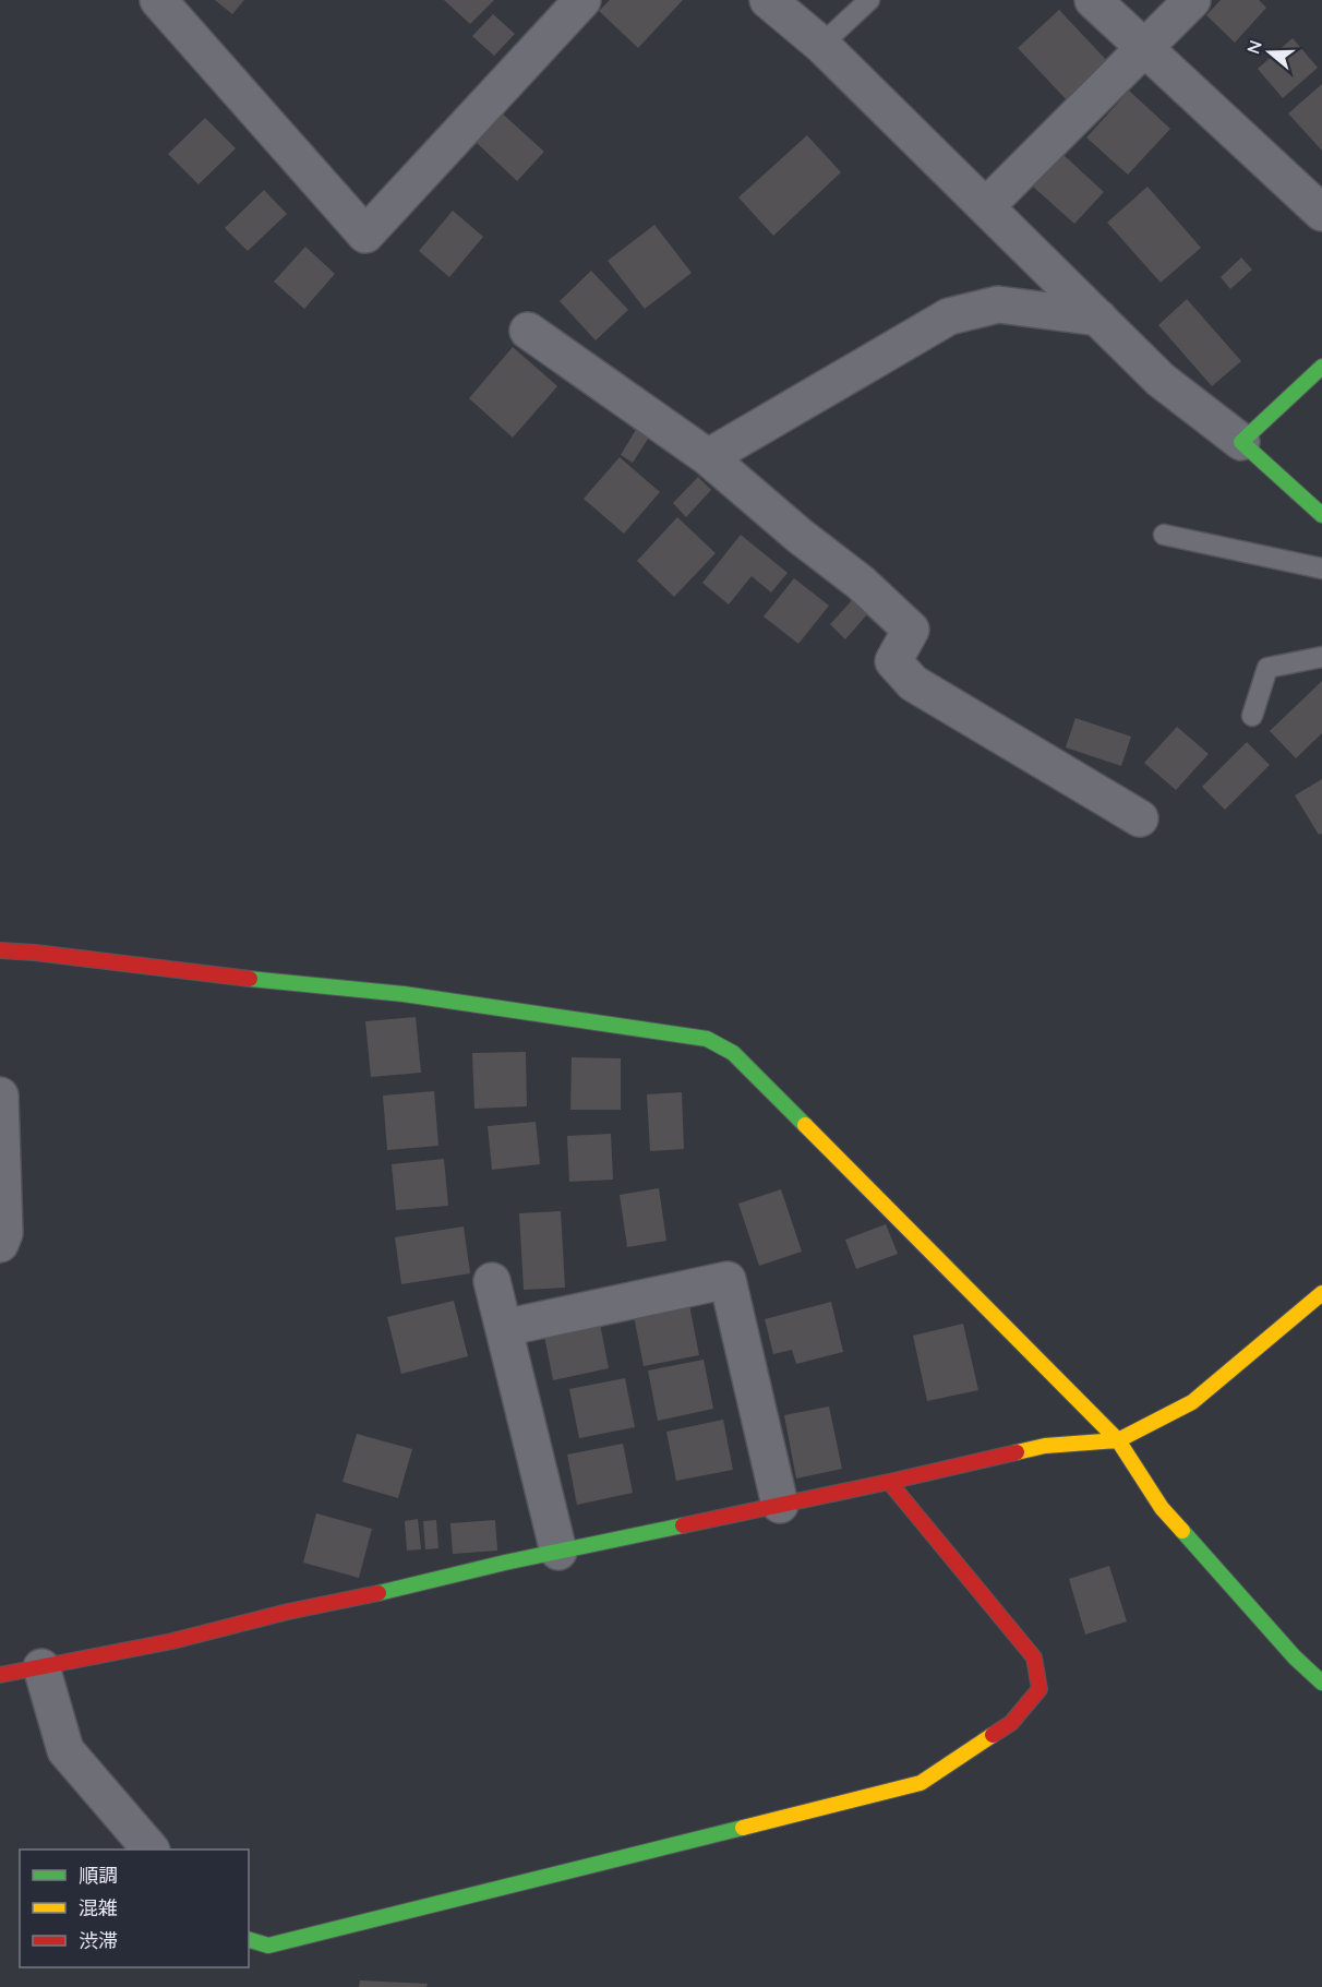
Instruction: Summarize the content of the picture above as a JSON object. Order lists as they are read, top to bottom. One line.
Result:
{"legend":["順調","混雑","渋滞"],"north":"left"}
